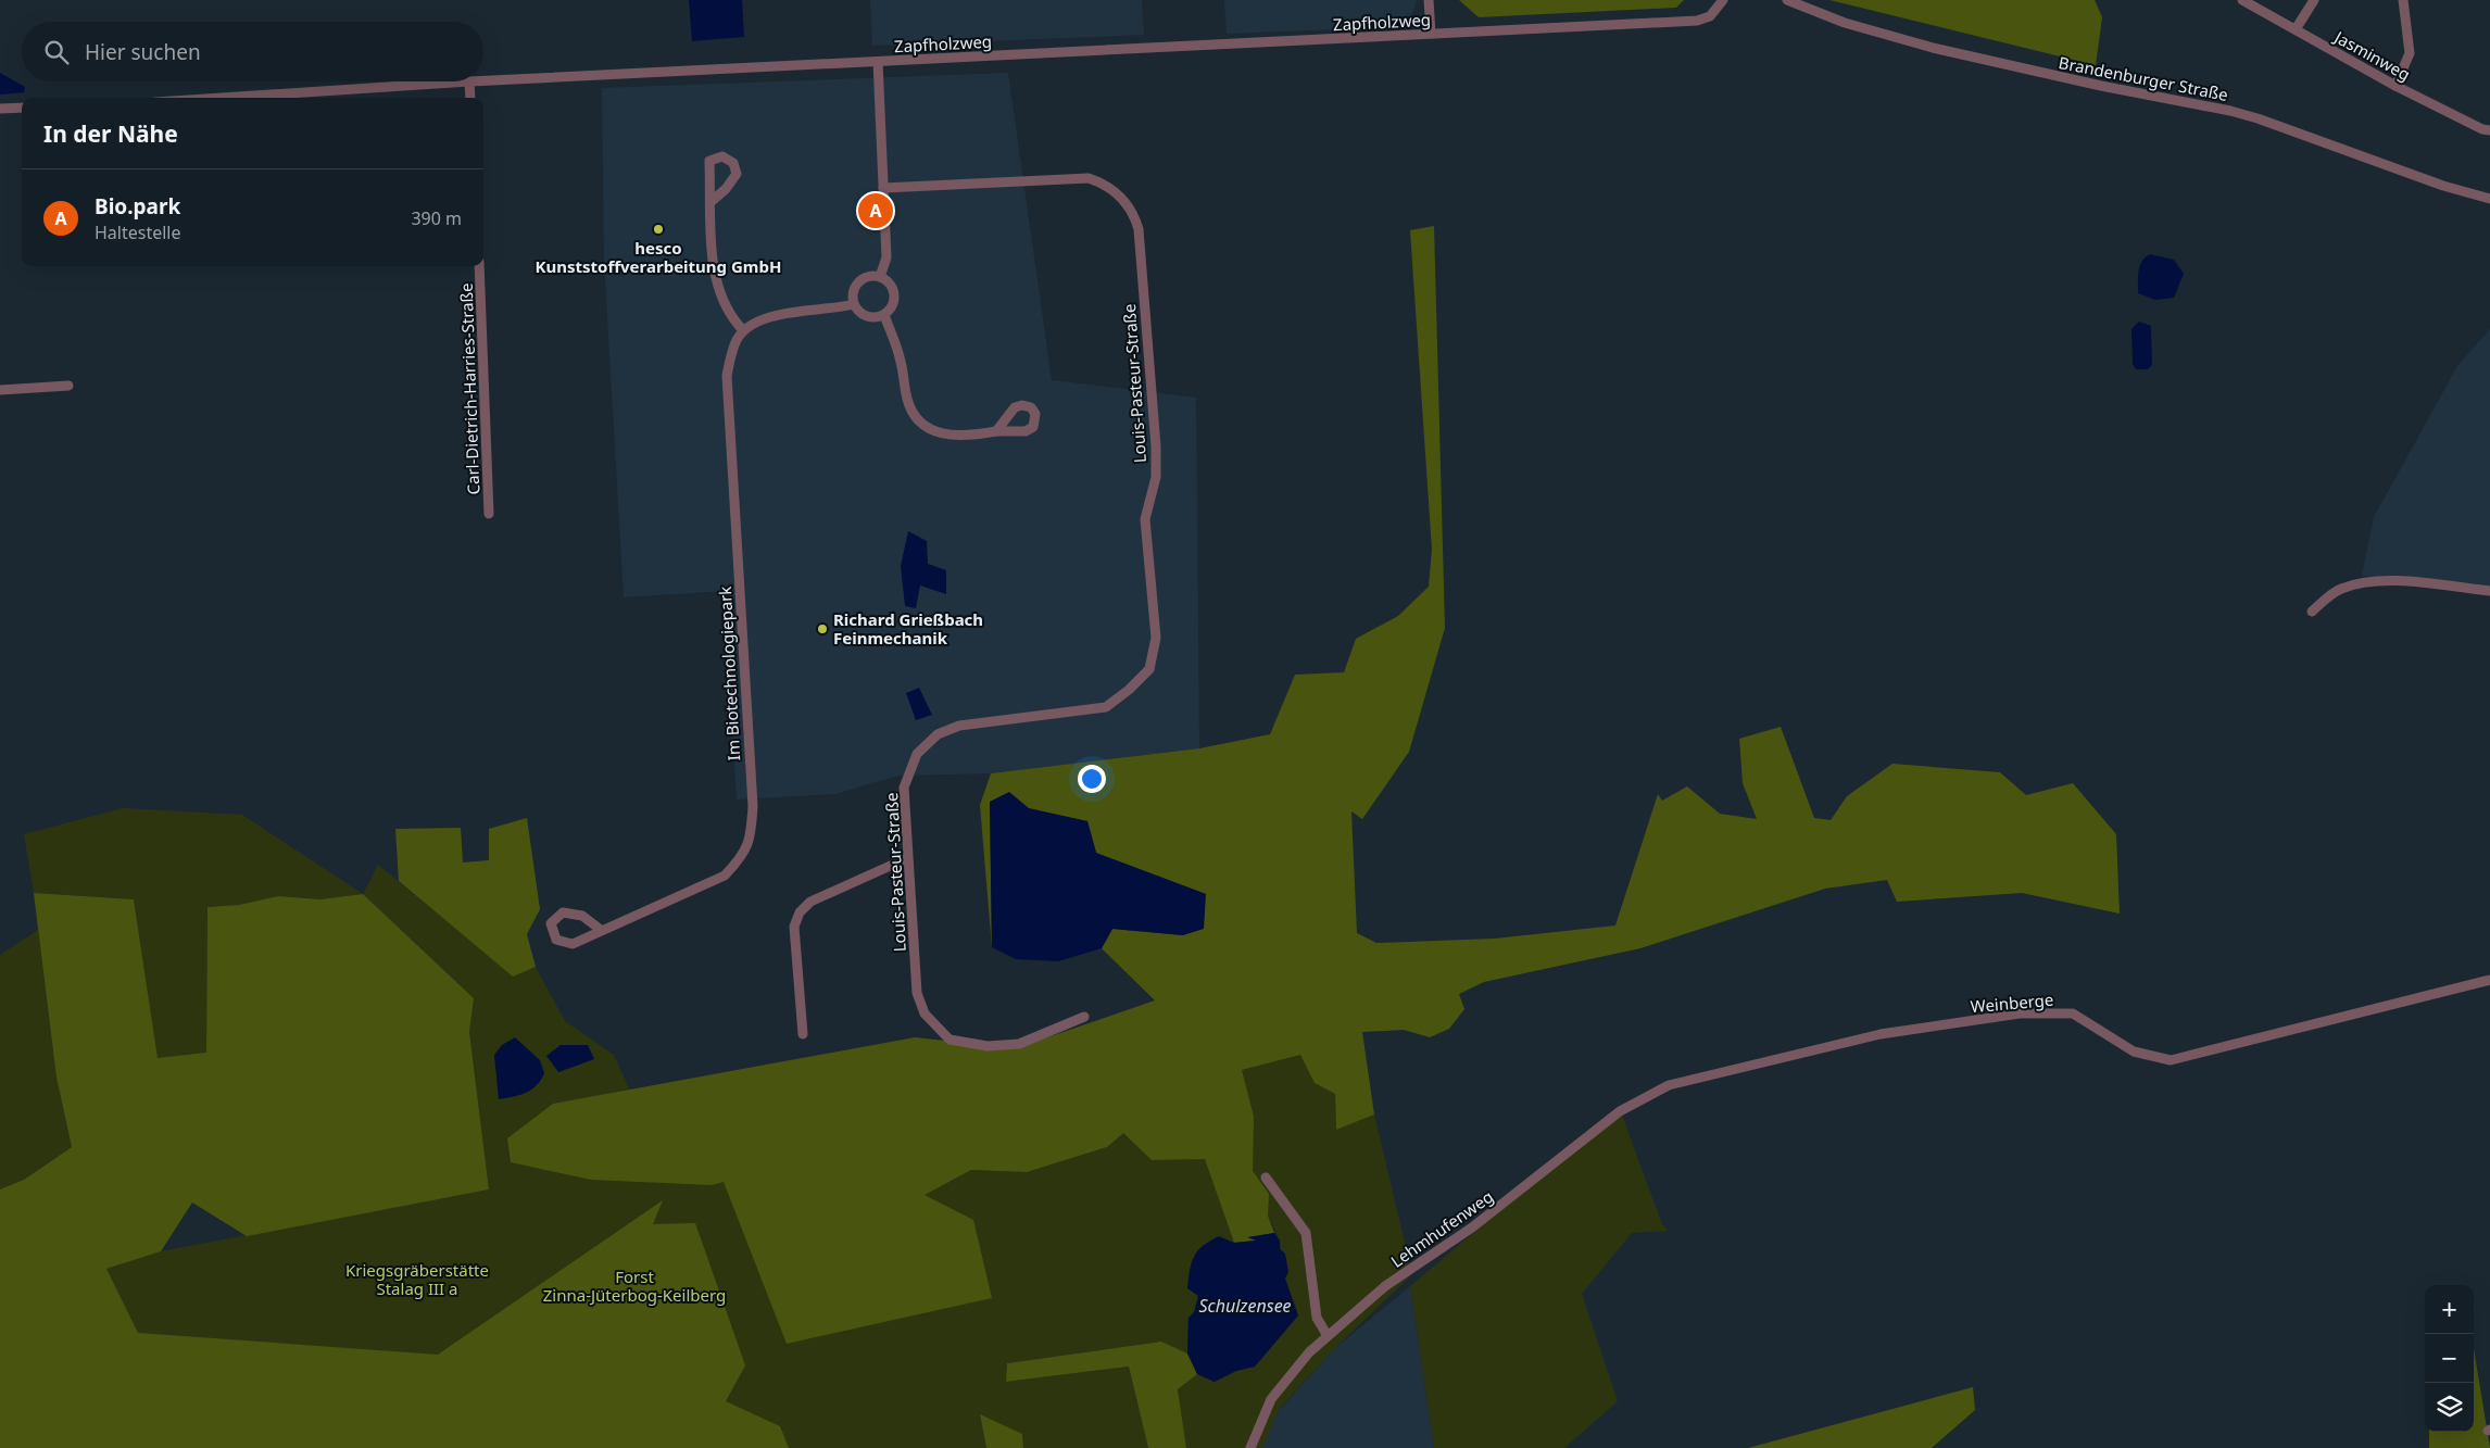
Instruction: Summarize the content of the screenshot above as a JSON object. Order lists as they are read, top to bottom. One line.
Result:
{"streets":{"street":["Zapfholzweg","Jasminweg","Brandenburger Straße","Louis-Pasteur-Straße","Carl-Dietrich-Harries-Straße","Im Biotechnologiepark","Weinberge","Lehmhufenweg"]},"crossings":[["Weinberge","Lehmhufenweg"]],"water":["Schulzensee"],"parks":["Kriegsgräberstätte Stalag III a","Forst Zinna-Jüterbog-Keilberg"],"places":["hesco Kunststoffverarbeitung GmbH","Richard Grießbach Feinmechanik"],"page":{"search":"Hier suchen","heading":"In der Nähe","list":[{"mark":"A","name":"Bio.park","note":"Haltestelle","value":"390 m"}],"pins":"A","map_buttons":["+","−"]}}
